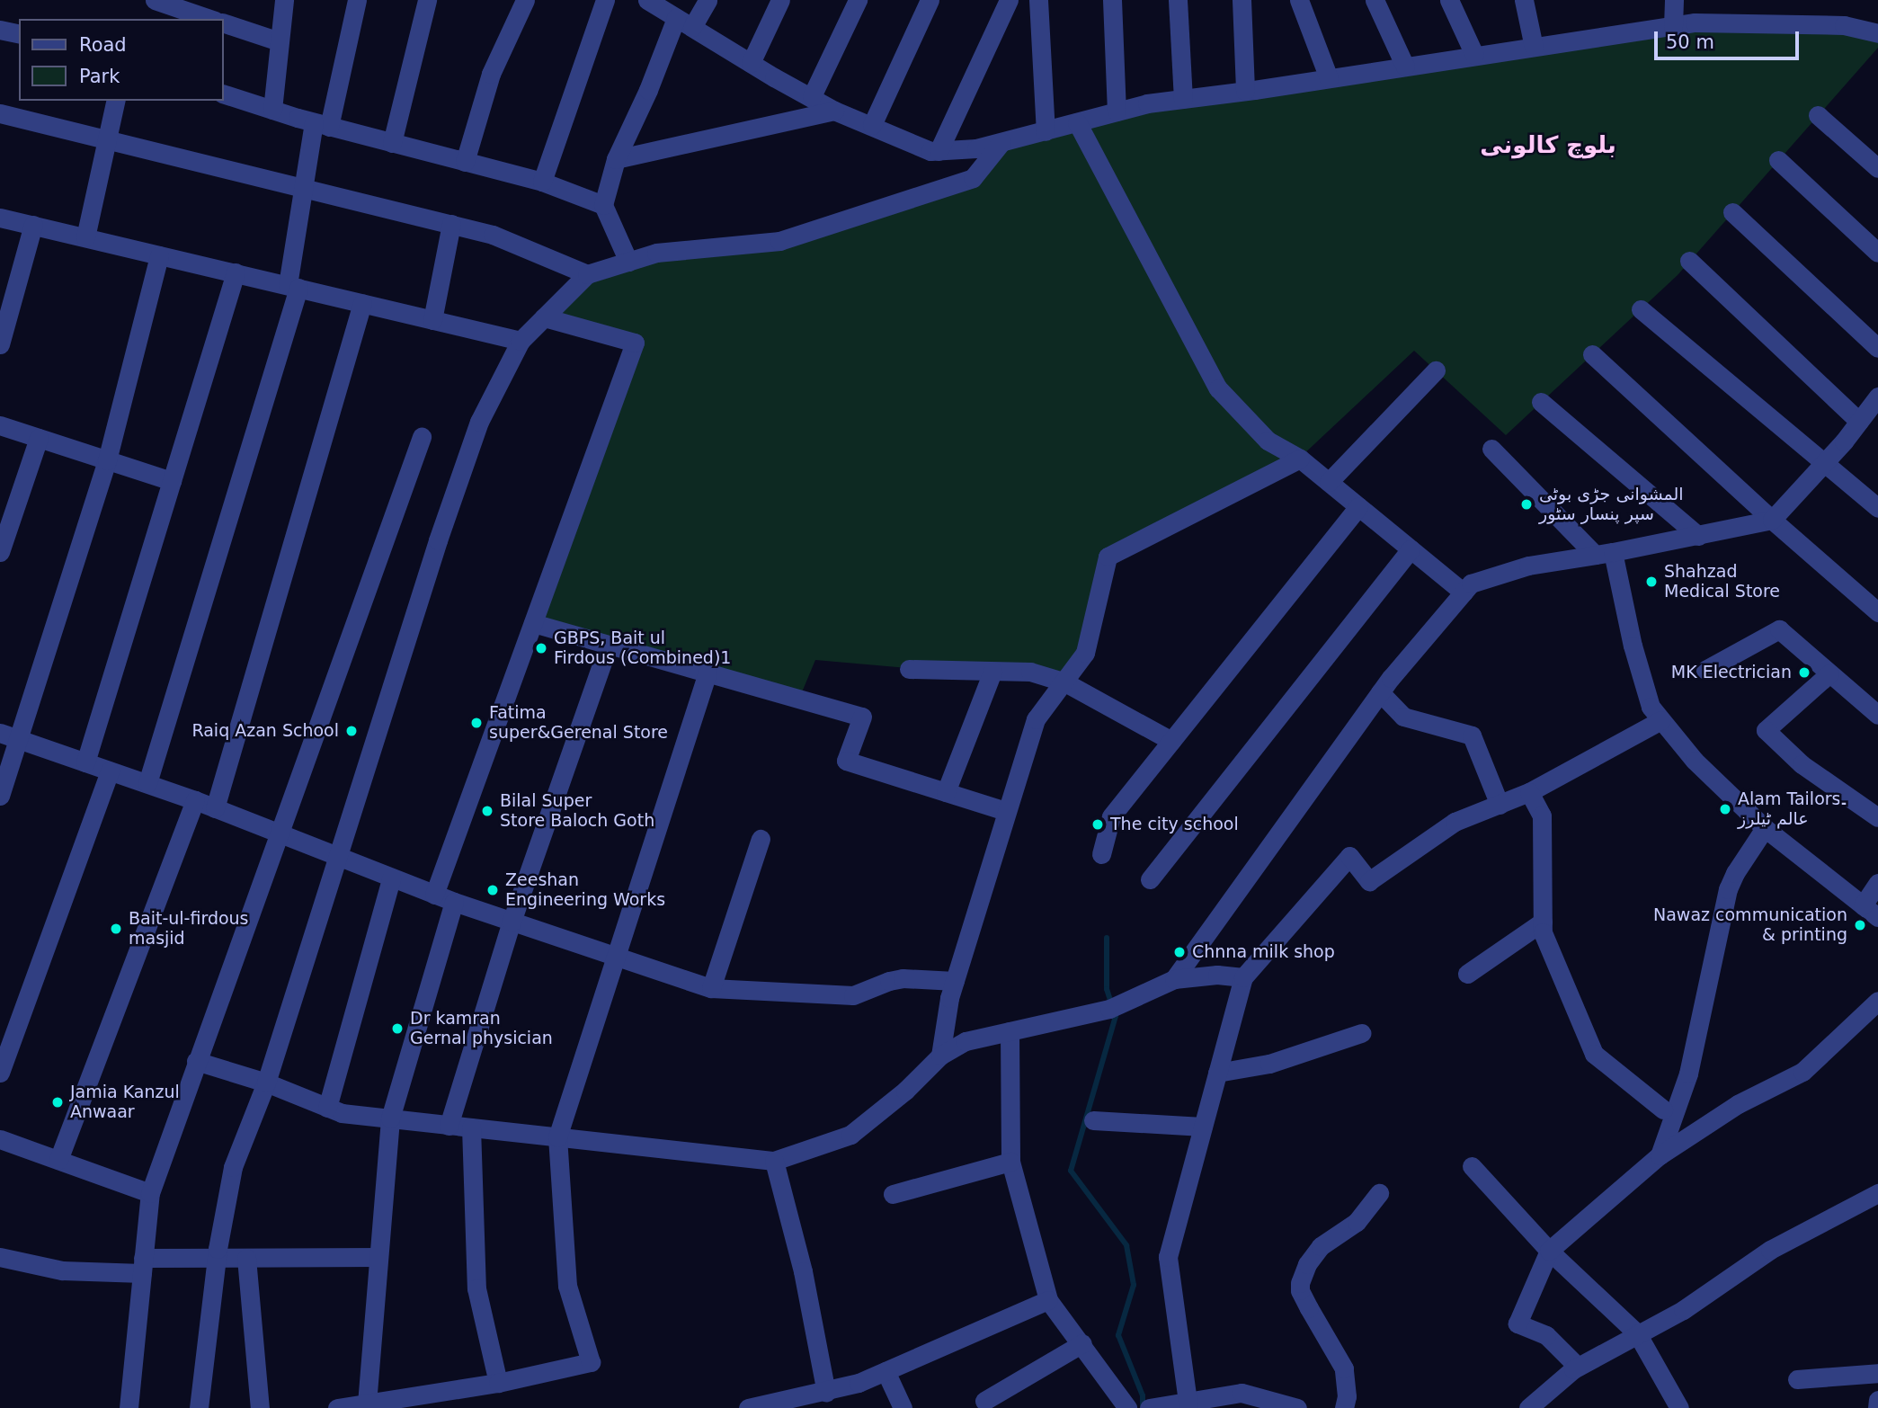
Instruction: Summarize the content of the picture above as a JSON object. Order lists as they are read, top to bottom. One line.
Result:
{"districts":["بلوچ کالونی"],"places":["المشوانی جڑی بوٹی سپر پنسار سٹور","Shahzad Medical Store","GBPS, Bait ul Firdous (Combined)1","MK Electrician","Fatima super&Gerenal Store","Raiq Azan School","Alam Tailors۔ عالم ٹیلرز","Bilal Super Store Baloch Goth","The city school","Zeeshan Engineering Works","Nawaz communication & printing","Bait-ul-firdous masjid","Chnna milk shop","Dr kamran Gernal physician","Jamia Kanzul Anwaar"],"legend":["Road","Park"],"scale_bar":"50 m"}
